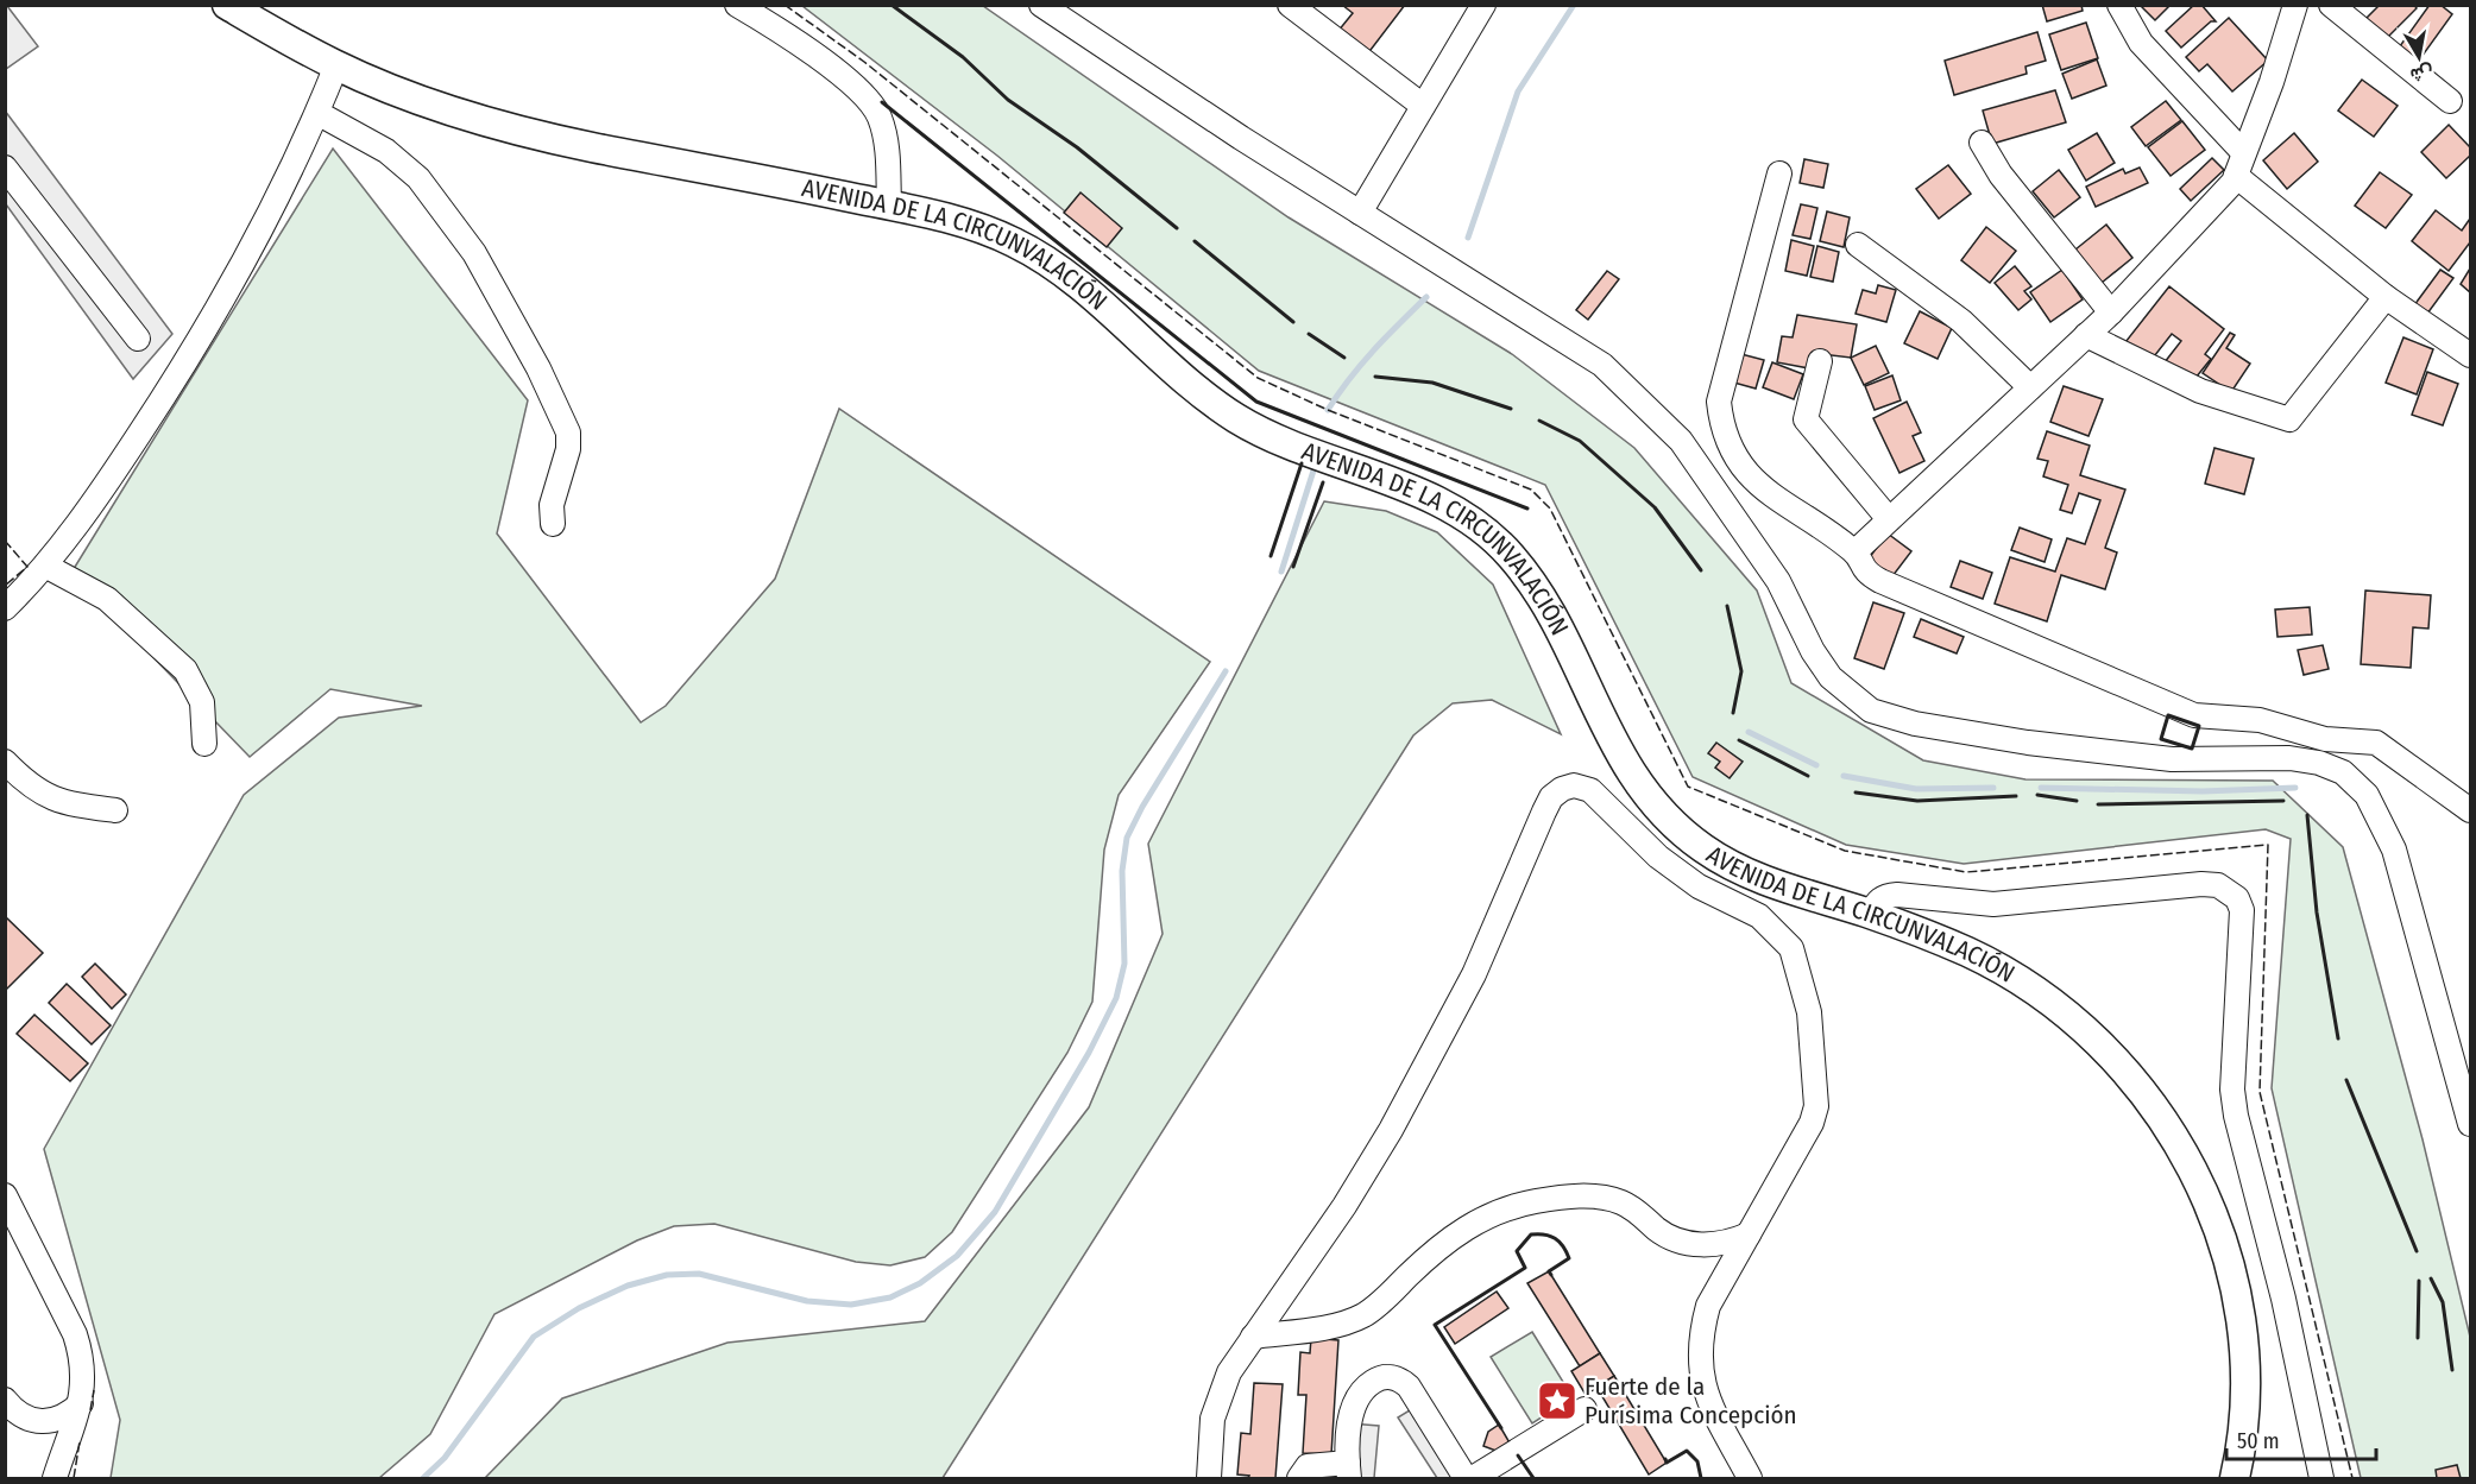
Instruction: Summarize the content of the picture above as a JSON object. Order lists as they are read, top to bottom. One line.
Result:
{"streets":{"main road":["AVENIDA DE LA CIRCUNVALACIÓN"]},"places":{"place":["Fuerte de la Purísima Concepción"]},"scale_bar":"50 m","north":"bottom"}
